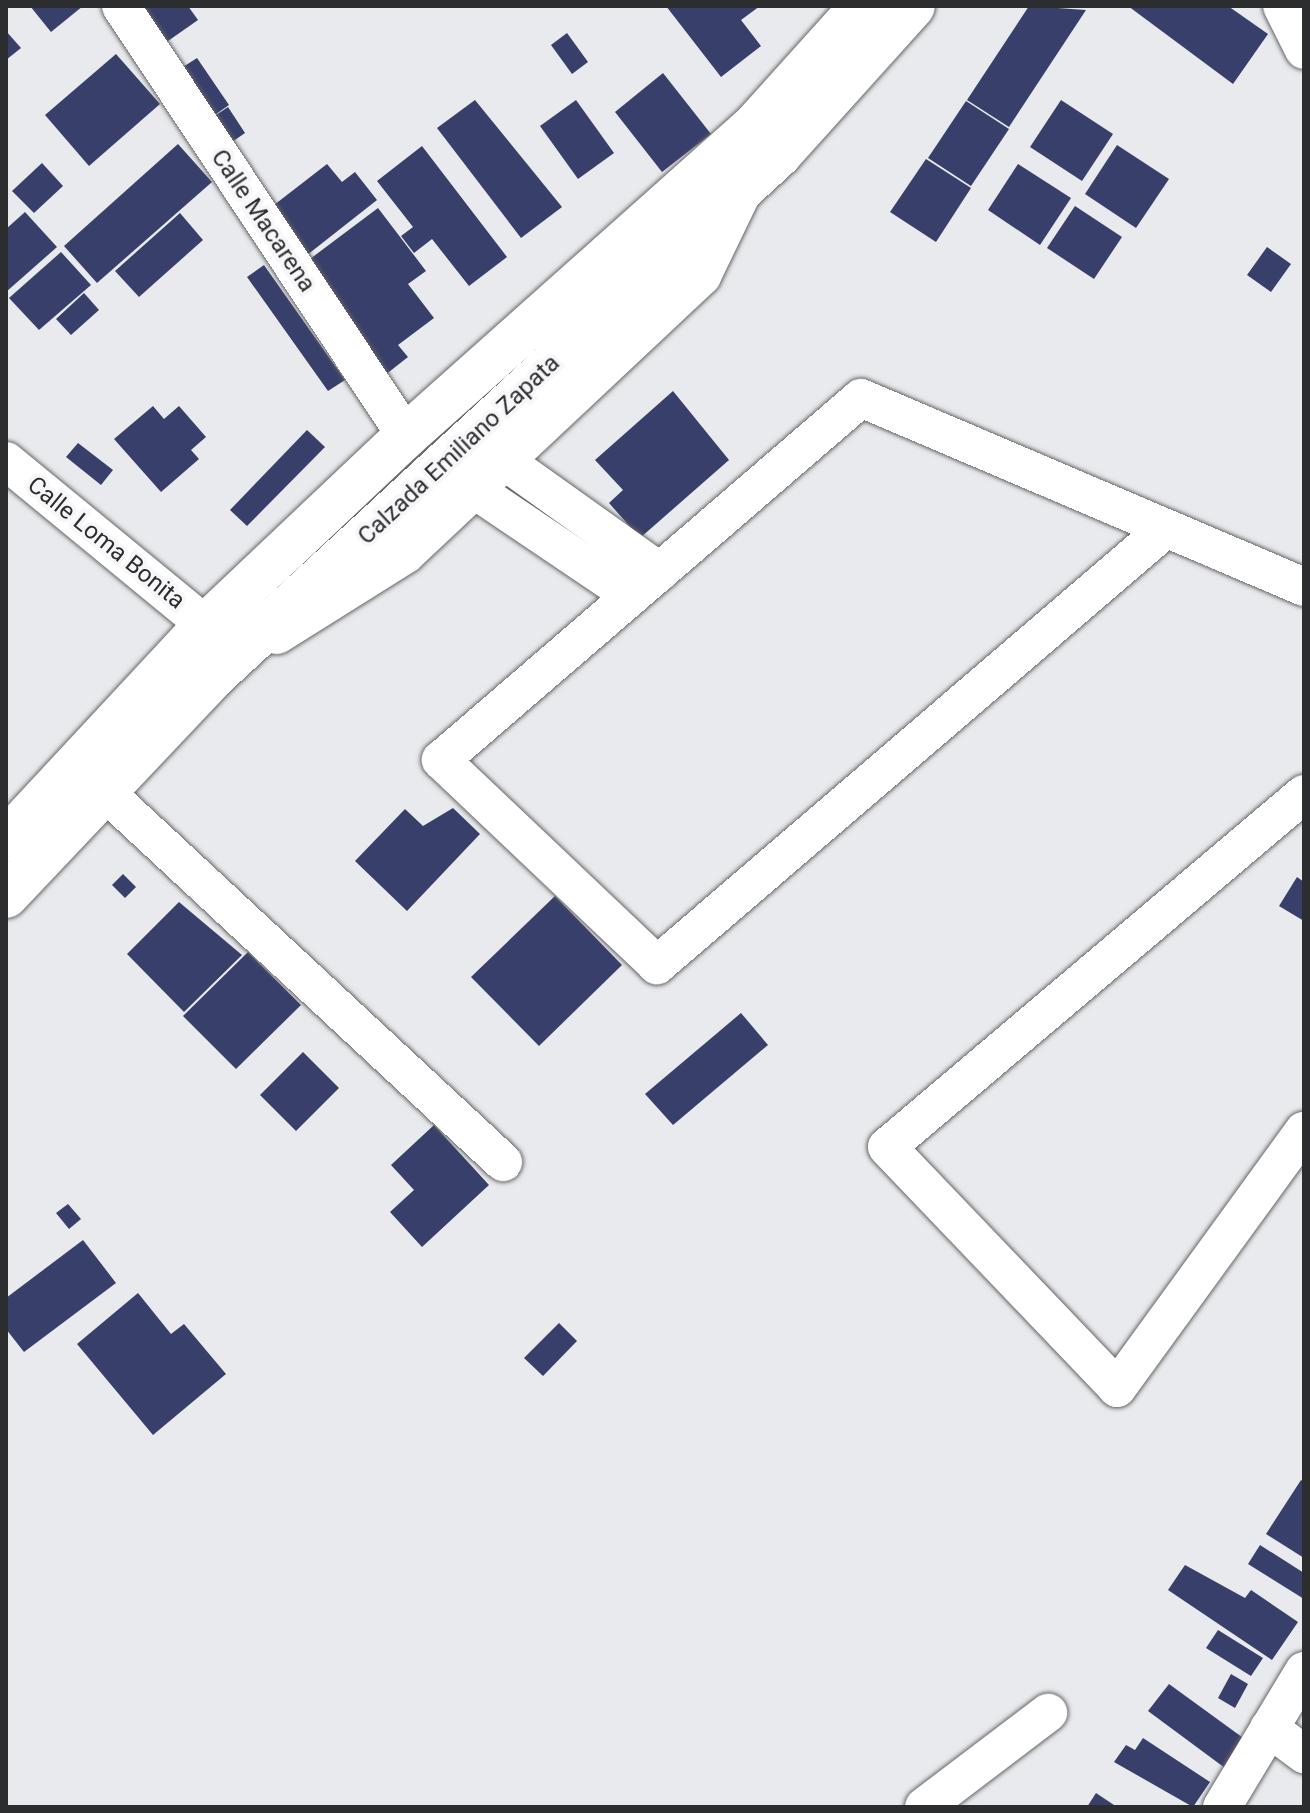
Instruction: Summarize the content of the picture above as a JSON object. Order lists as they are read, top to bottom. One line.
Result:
{"streets":{"main road":["Calzada Emiliano Zapata"],"street":["Calle Macarena","Calle Loma Bonita"]},"crossings":[["Calle Macarena","Calzada Emiliano Zapata"],["Calzada Emiliano Zapata","Calle Loma Bonita"]]}
